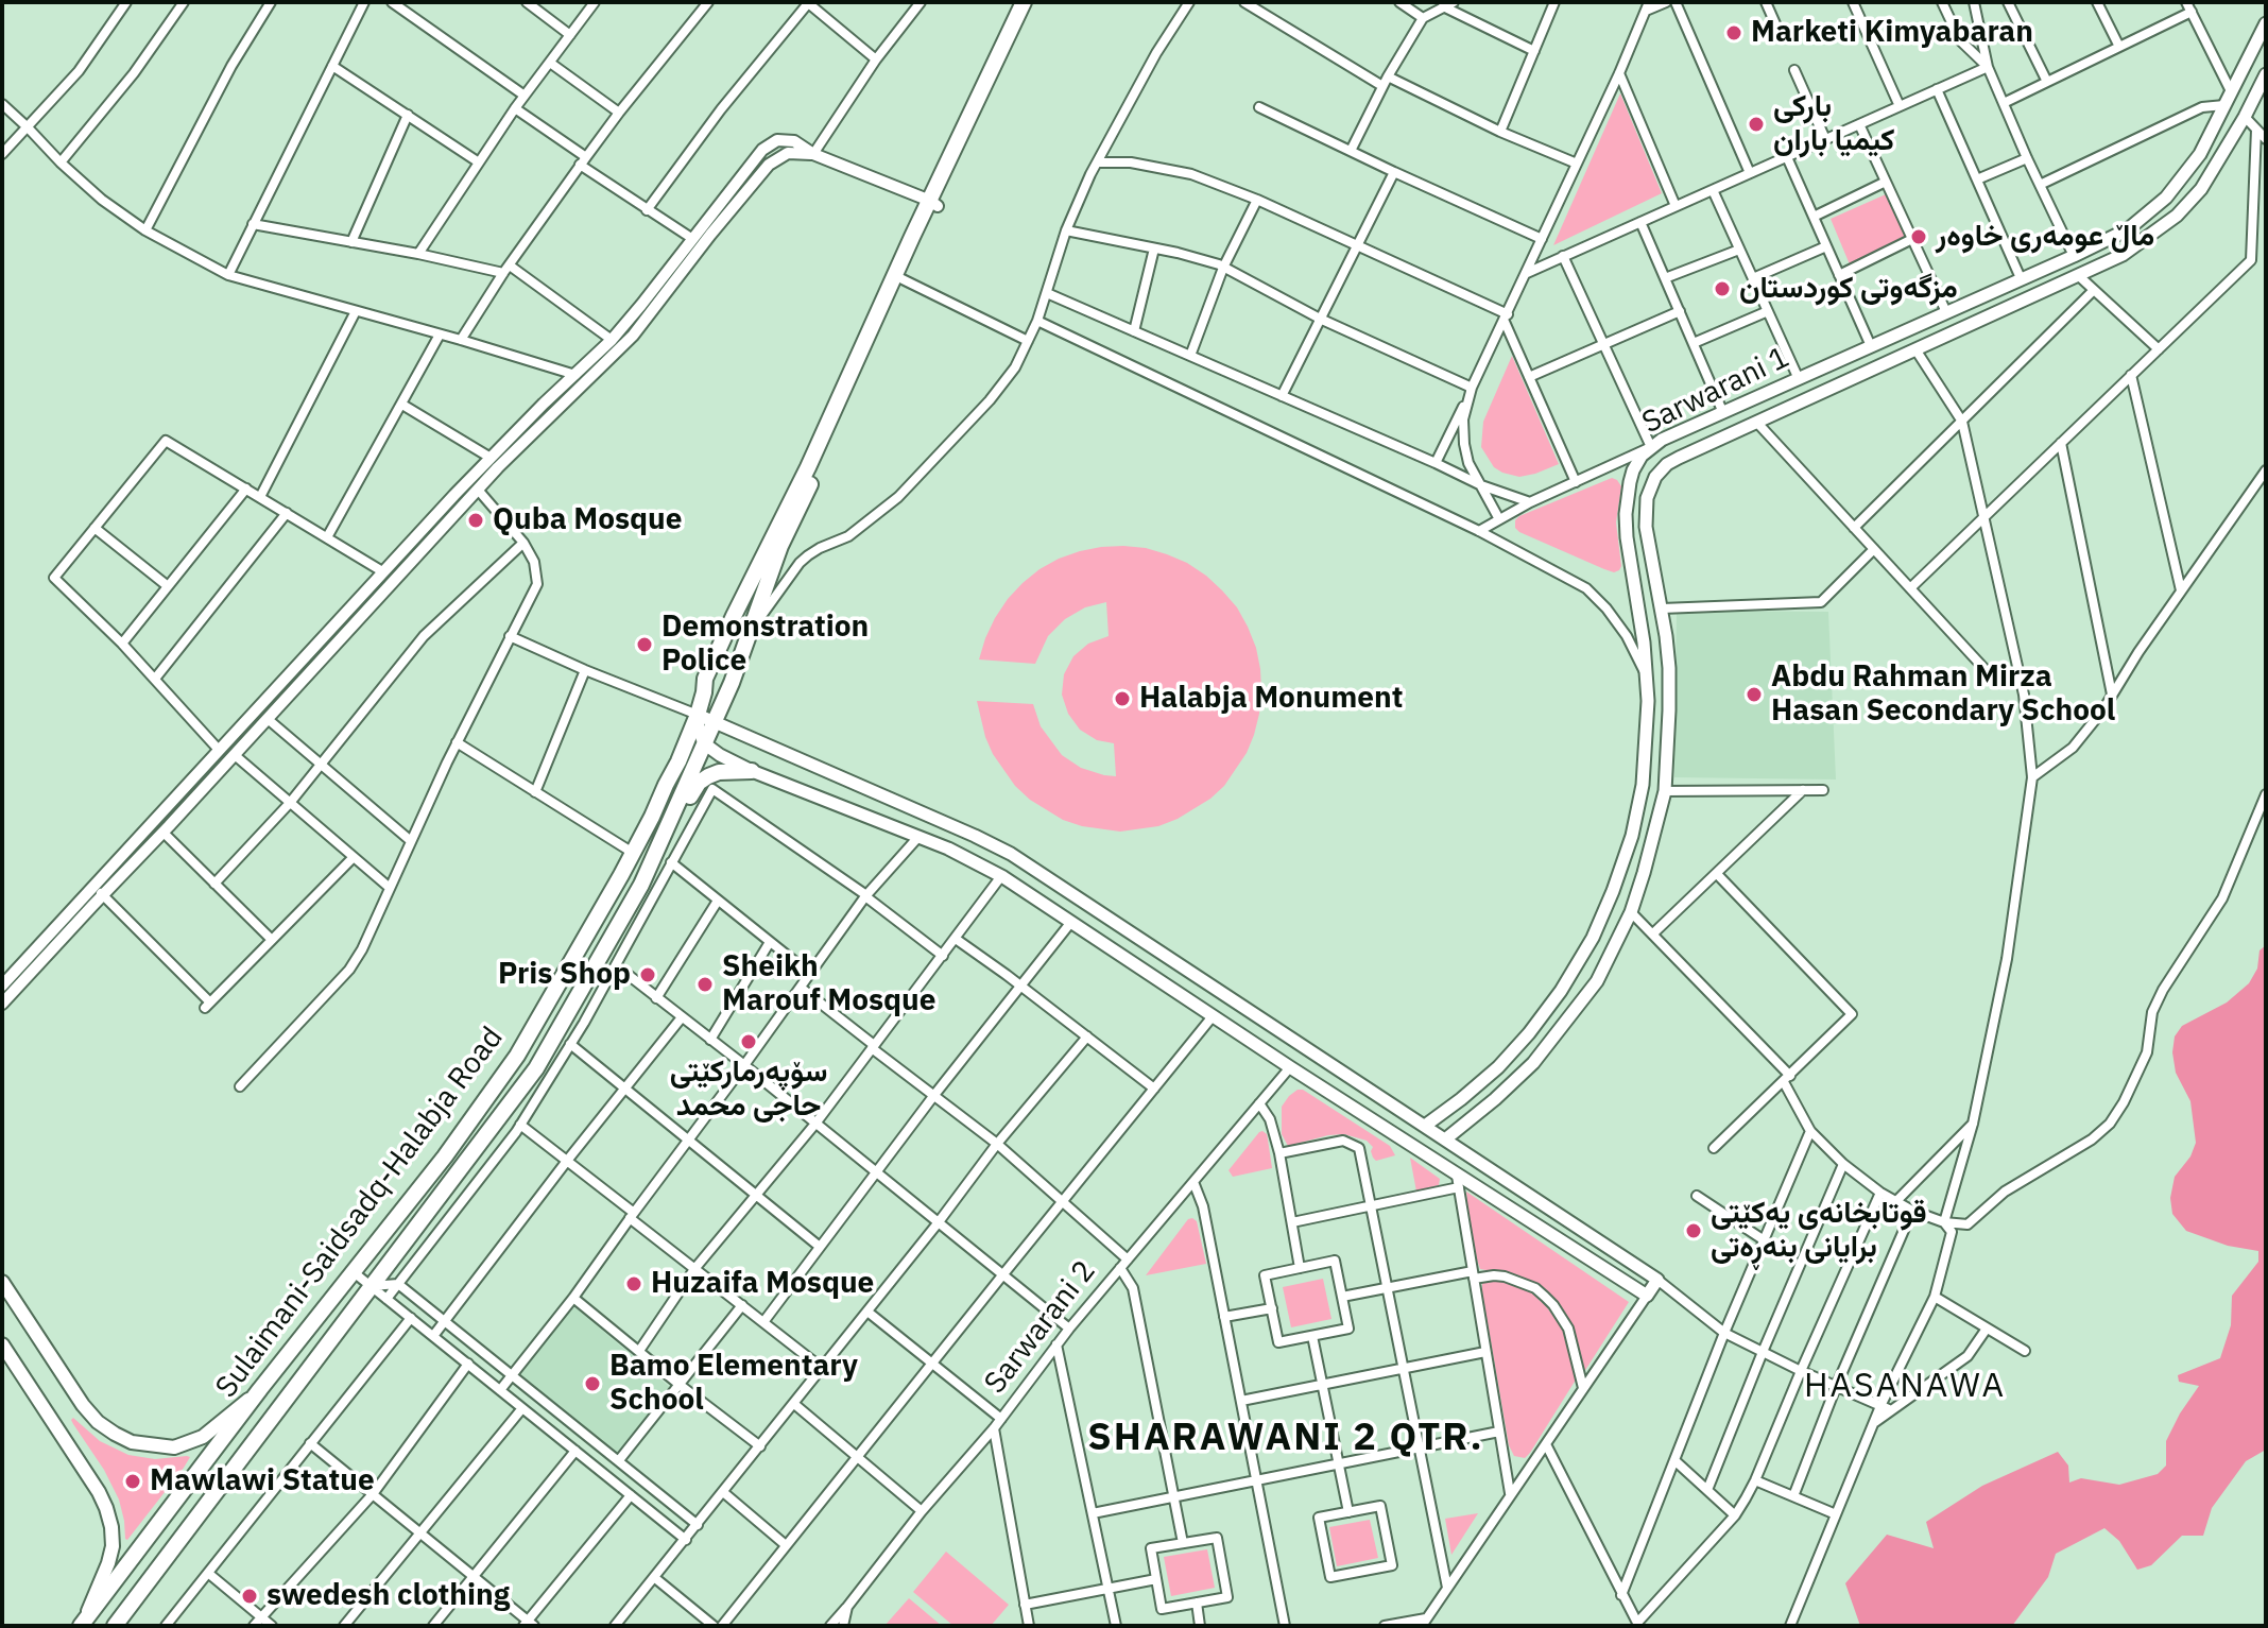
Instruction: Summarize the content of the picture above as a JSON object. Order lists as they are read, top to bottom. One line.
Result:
{"streets":{"highway":["Sulaimani-Saidsadq-Halabja Road"],"main road":["Sarwarani 1"],"street":["Sarwarani 2"]},"districts":["HASANAWA","SHARAWANI 2 QTR."],"places":["Marketi Kimyabaran","باركى كيميا باران","ماڵ عومەری خاوەر","مزگەوتی کوردستان","Quba Mosque","Demonstration Police","Abdu Rahman Mirza Hasan Secondary School","Halabja Monument","Pris Shop","Sheikh Marouf Mosque","سۆپەرمارکێتی حاجی محمد","قوتابخانەی یەکێتی برایانی بنەڕەتی","Huzaifa Mosque","Bamo Elementary School","Mawlawi Statue","swedesh clothing"]}
